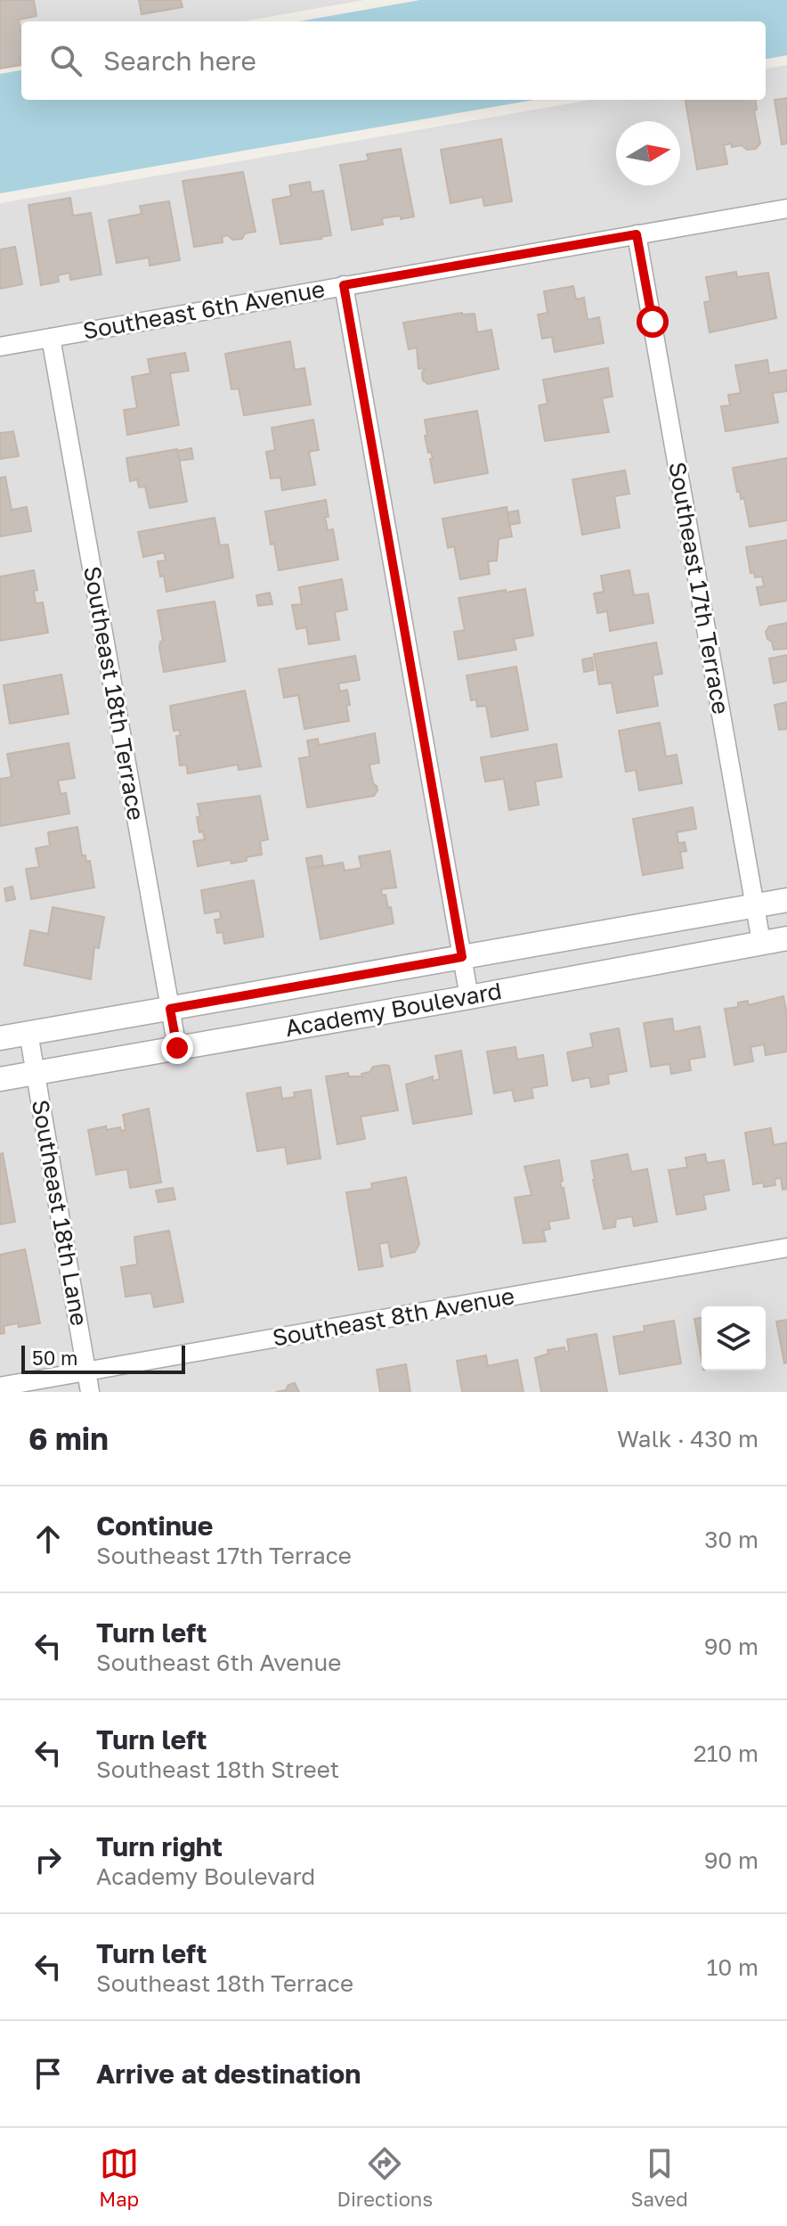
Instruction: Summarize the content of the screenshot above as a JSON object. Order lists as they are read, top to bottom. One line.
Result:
{"streets":{"street":["Southeast 6th Avenue","Southeast 17th Terrace","Southeast 18th Terrace","Academy Boulevard","Southeast 18th Lane","Southeast 8th Avenue"]},"crossings":[["Southeast 6th Avenue","Southeast 17th Terrace"],["Southeast 6th Avenue","Southeast 18th Terrace"],["Southeast 17th Terrace","Academy Boulevard"],["Southeast 18th Terrace","Academy Boulevard"],["Academy Boulevard","Southeast 18th Lane"],["Southeast 18th Lane","Southeast 8th Avenue"]],"scale_bar":"50 m","north":"right","page":{"search":"Search here","scale":"50 m","heading":["6 min","Walk · 430 m"],"list":[["Continue","Southeast 17th Terrace","30 m"],["Turn left","Southeast 6th Avenue","90 m"],["Turn left","Southeast 18th Street","210 m"],["Turn right","Academy Boulevard","90 m"],["Turn left","Southeast 18th Terrace","10 m"],"Arrive at destination"],"nav":["Map","Directions","Saved"]}}
